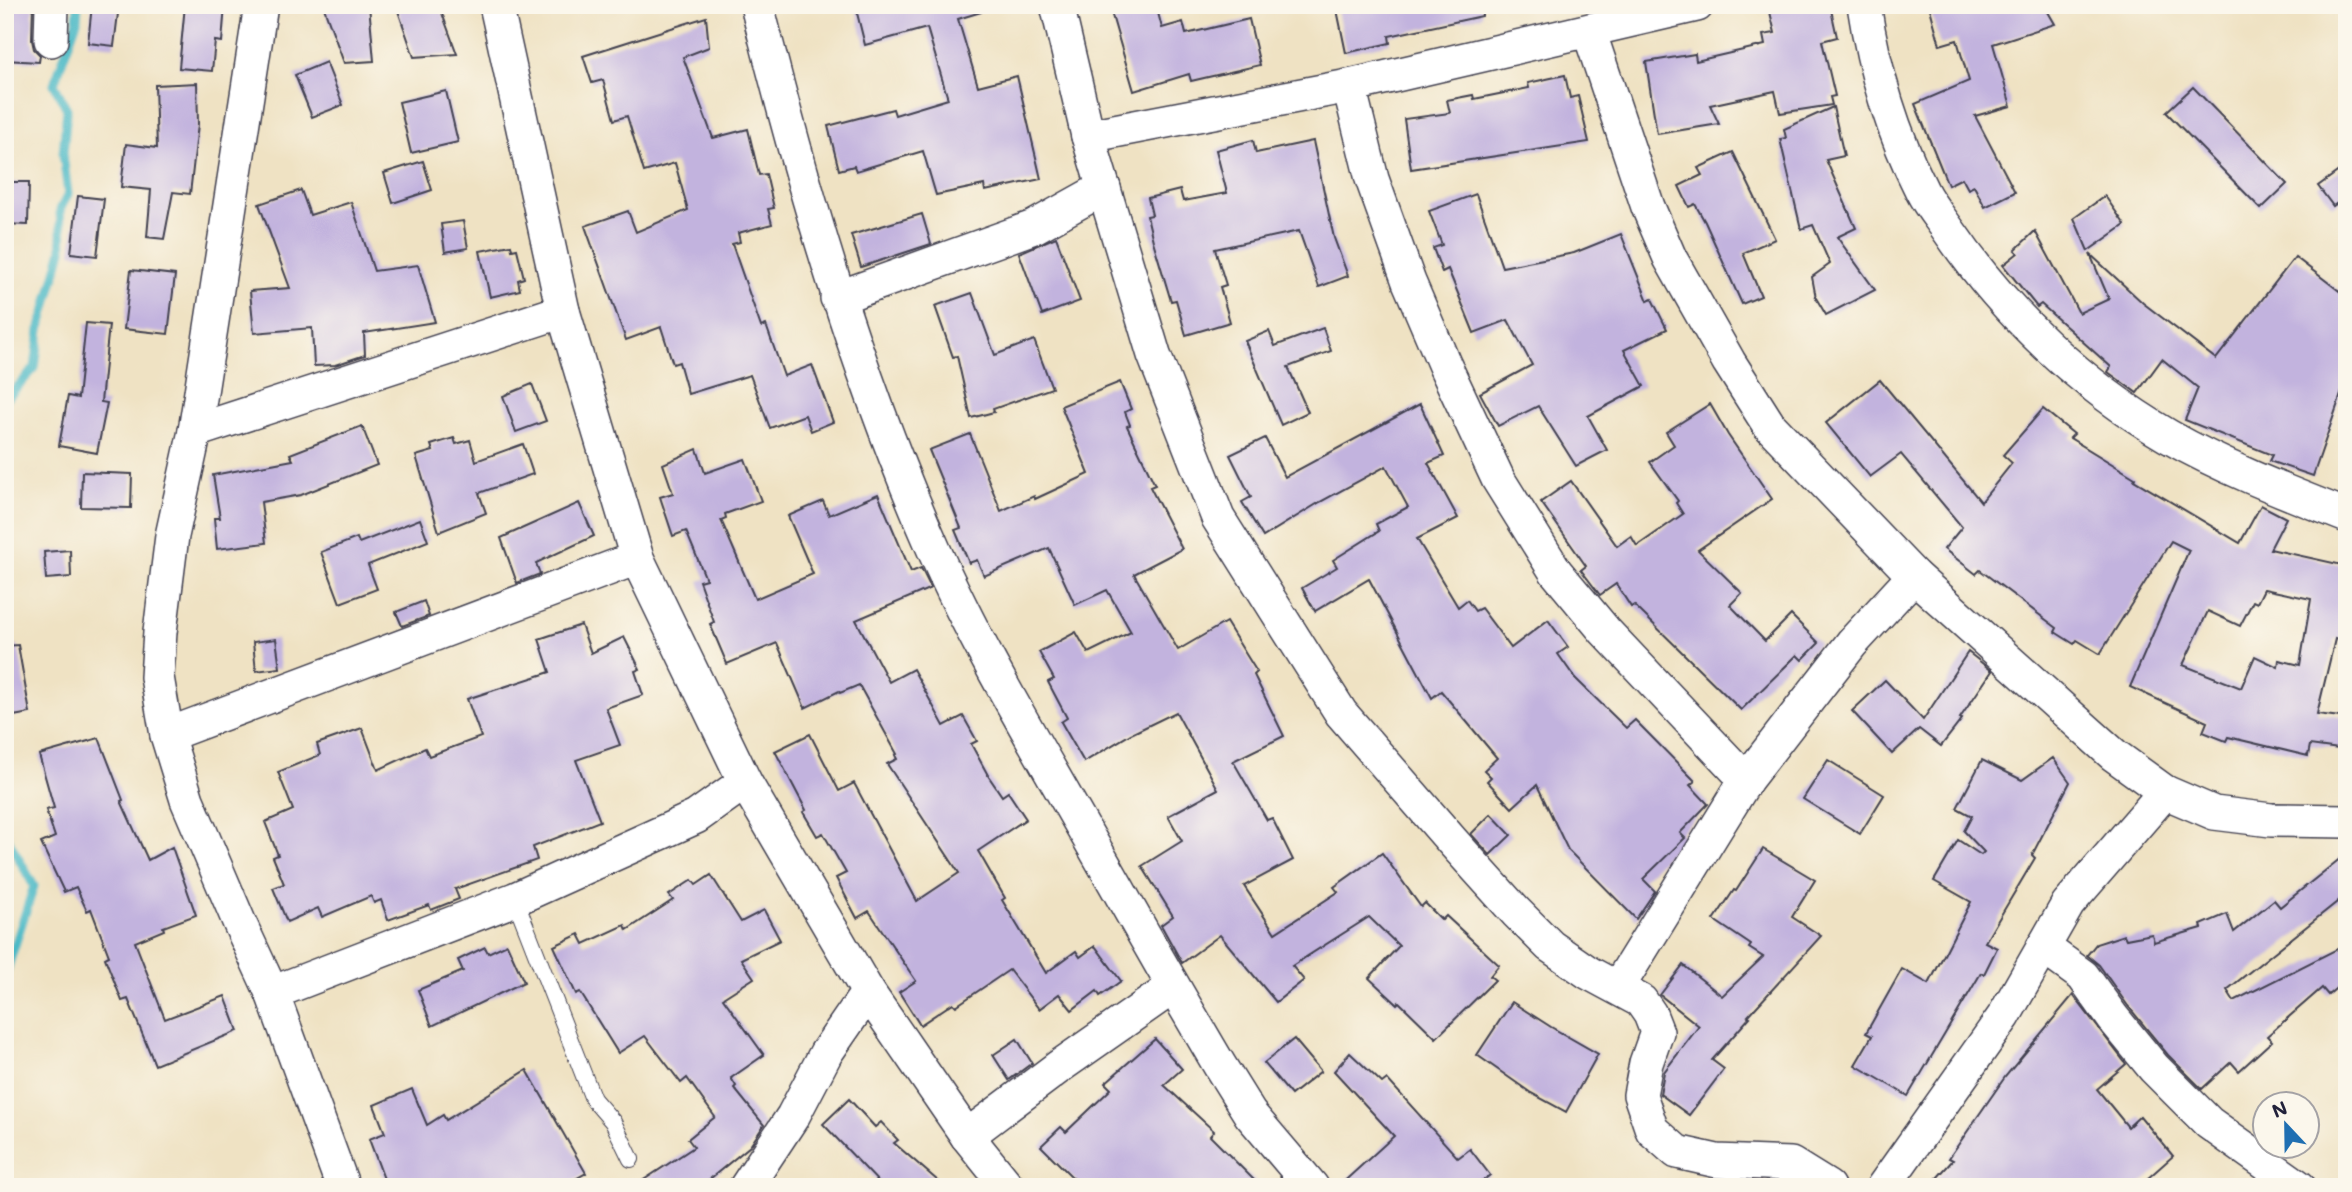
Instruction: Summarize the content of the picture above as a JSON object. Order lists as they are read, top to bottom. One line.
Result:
{"north":"top"}
